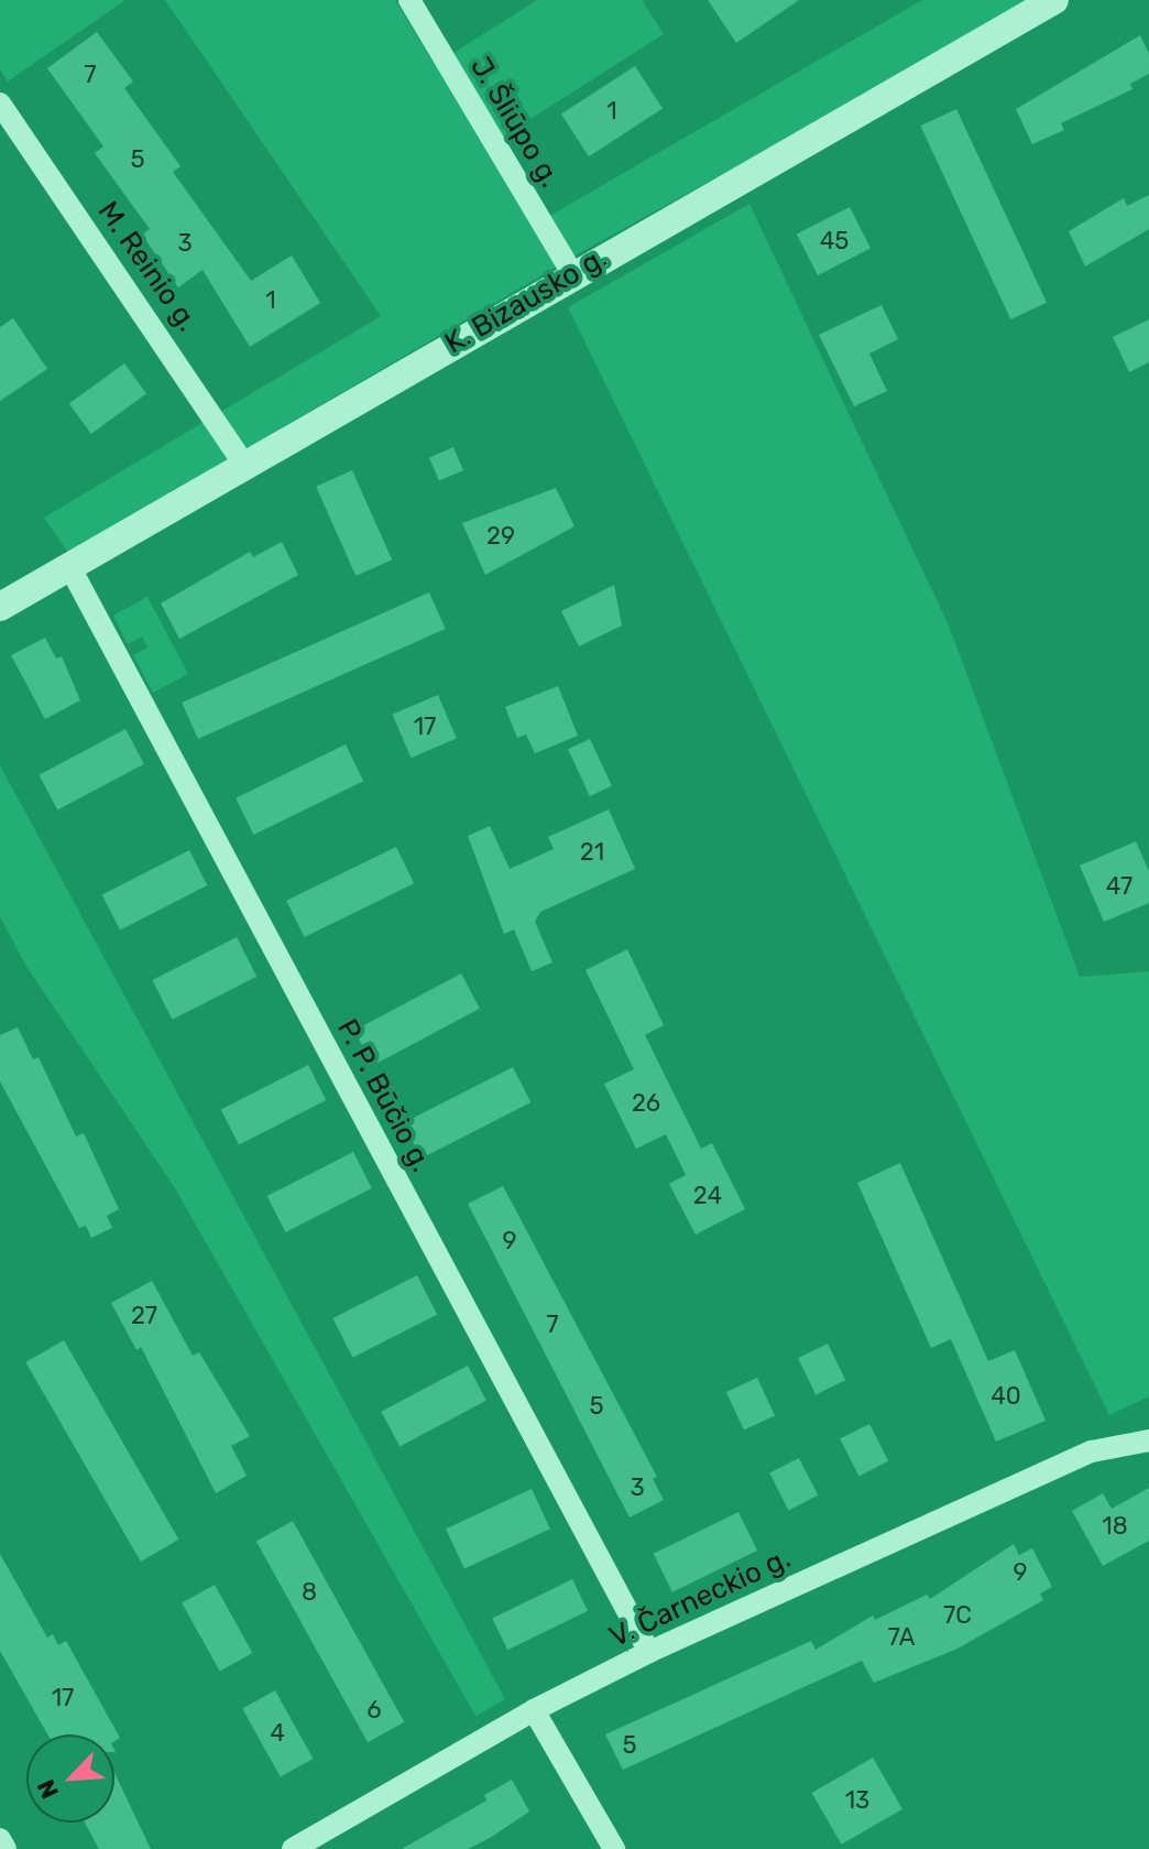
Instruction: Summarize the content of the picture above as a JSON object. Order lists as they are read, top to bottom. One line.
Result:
{"streets":{"street":["J. Šliūpo g.","M. Reinio g.","K. Bizausko g.","P. P. Būčio g.","V. Čarneckio g."]},"crossings":[["J. Šliūpo g.","K. Bizausko g."],["M. Reinio g.","K. Bizausko g."],["K. Bizausko g.","P. P. Būčio g."],["P. P. Būčio g.","V. Čarneckio g."]],"house_numbers":["7","1","5","45","3","1","29","17","21","47","26","24","9","27","7","40","5","3","18","9","8","7C","7A","17","6","4","5","13"],"north":"bottom left"}
